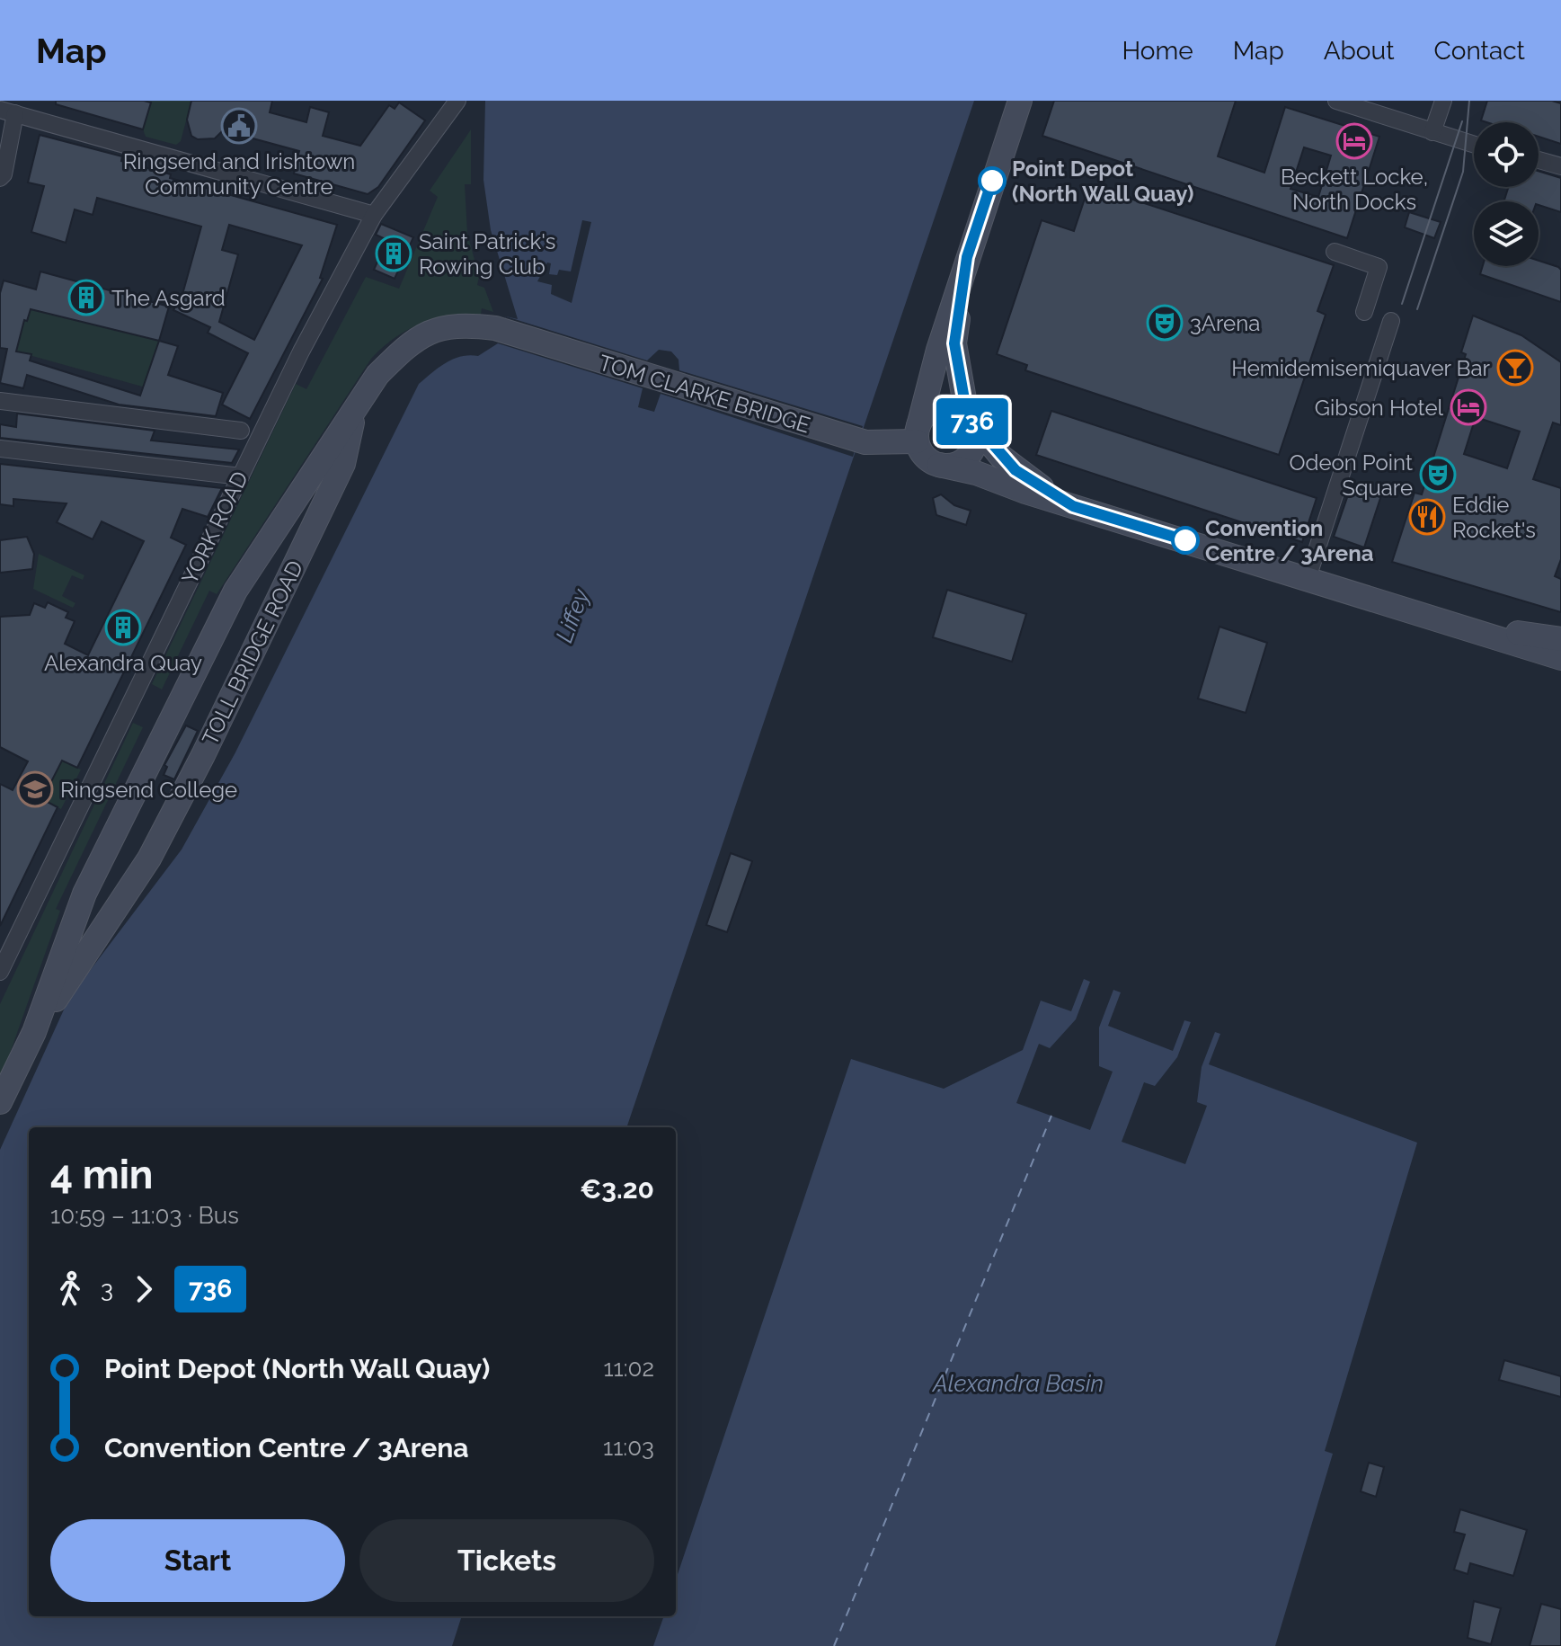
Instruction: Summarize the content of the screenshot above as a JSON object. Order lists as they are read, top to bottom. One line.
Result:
{"streets":{"main road":["TOM CLARKE BRIDGE","TOLL BRIDGE ROAD"],"street":["YORK ROAD"]},"crossings":[["TOM CLARKE BRIDGE","TOLL BRIDGE ROAD"]],"water":["Liffey","Alexandra Basin"],"places":{"public building":["Ringsend and Irishtown Community Centre"],"hotel":["Beckett Locke, North Docks","Gibson Hotel"],"other":["Point Depot (North Wall Quay)","Convention Centre / 3Arena"],"building":["Saint Patrick's Rowing Club","The Asgard","Alexandra Quay"],"theatre":["3Arena","Odeon Point Square"],"bar":["Hemidemisemiquaver Bar"],"restaurant":["Eddie Rocket's"],"school or university":["Ringsend College"]},"lines":["bus line 736"],"page":{"header":"Map","nav":["Home","Map","About","Contact"],"on_map":"736","heading":["4 min","10:59 – 11:03 · Bus","€3.20"],"legs":["3","736"],"list":[{"name":"Point Depot (North Wall Quay)","value":"11:02"},{"name":"Convention Centre / 3Arena","value":"11:03"}],"buttons":["Start","Tickets"]}}
